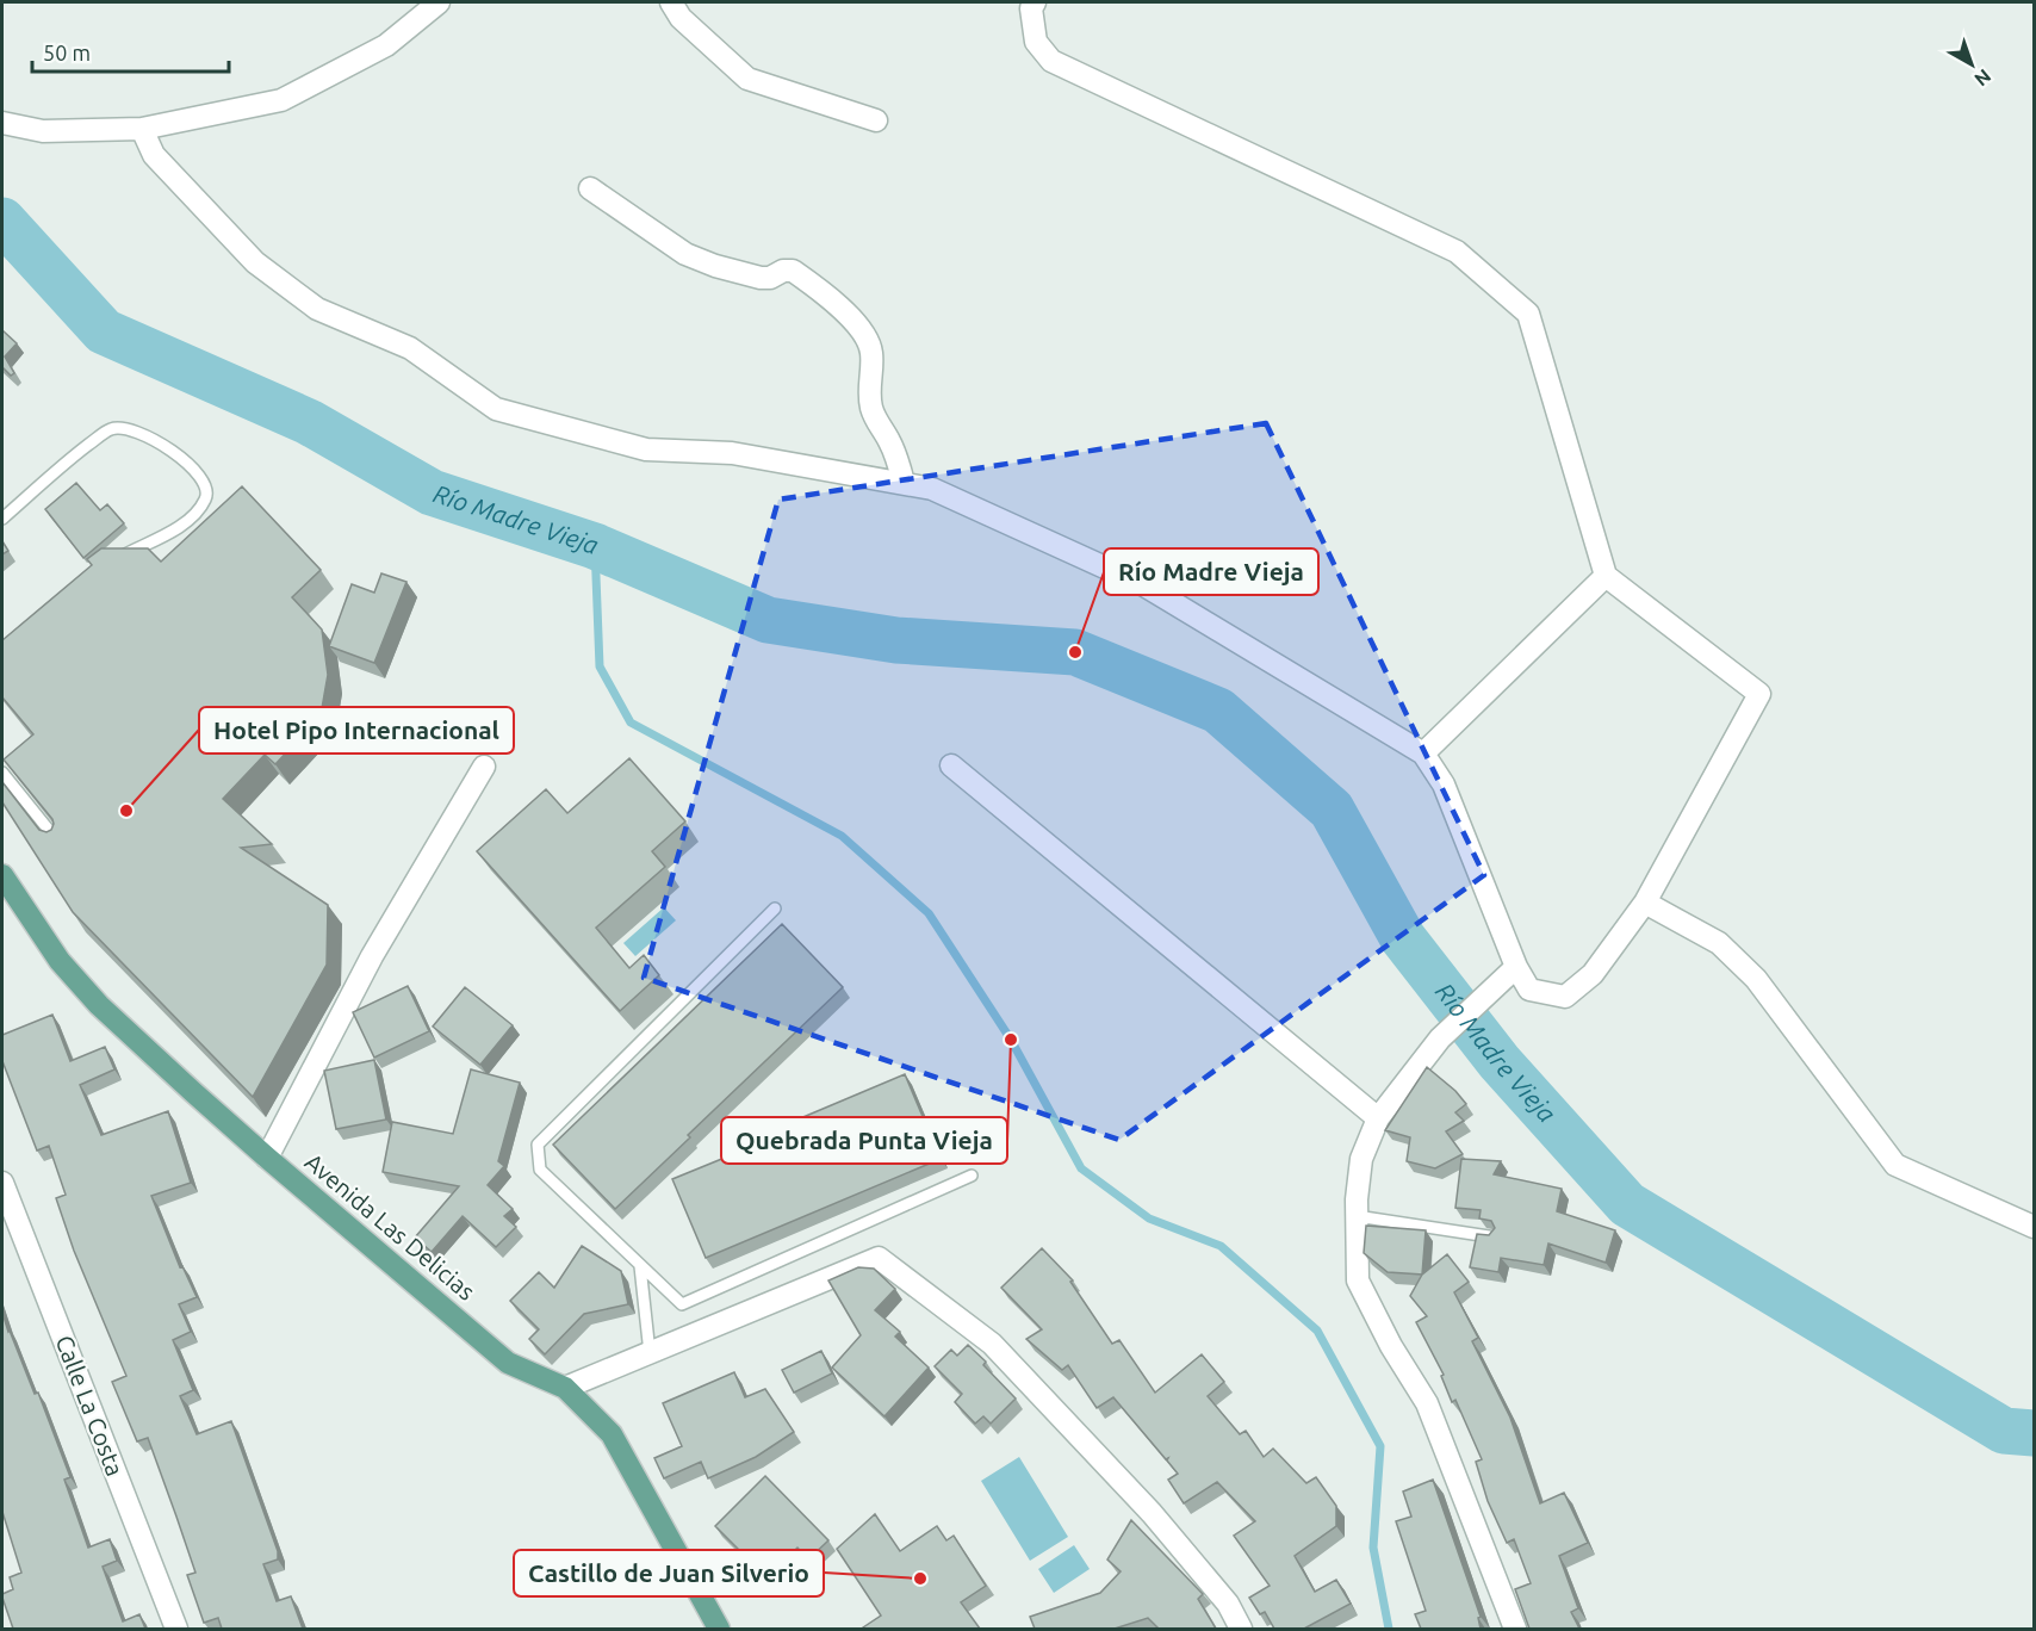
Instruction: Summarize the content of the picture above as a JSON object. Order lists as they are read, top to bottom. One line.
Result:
{"streets":{"main road":["Avenida Las Delicias"],"street":["Calle La Costa"]},"water":["Río Madre Vieja"],"places":["Río Madre Vieja","Hotel Pipo Internacional","Quebrada Punta Vieja","Castillo de Juan Silverio"],"scale_bar":"50 m","north":"bottom right"}
